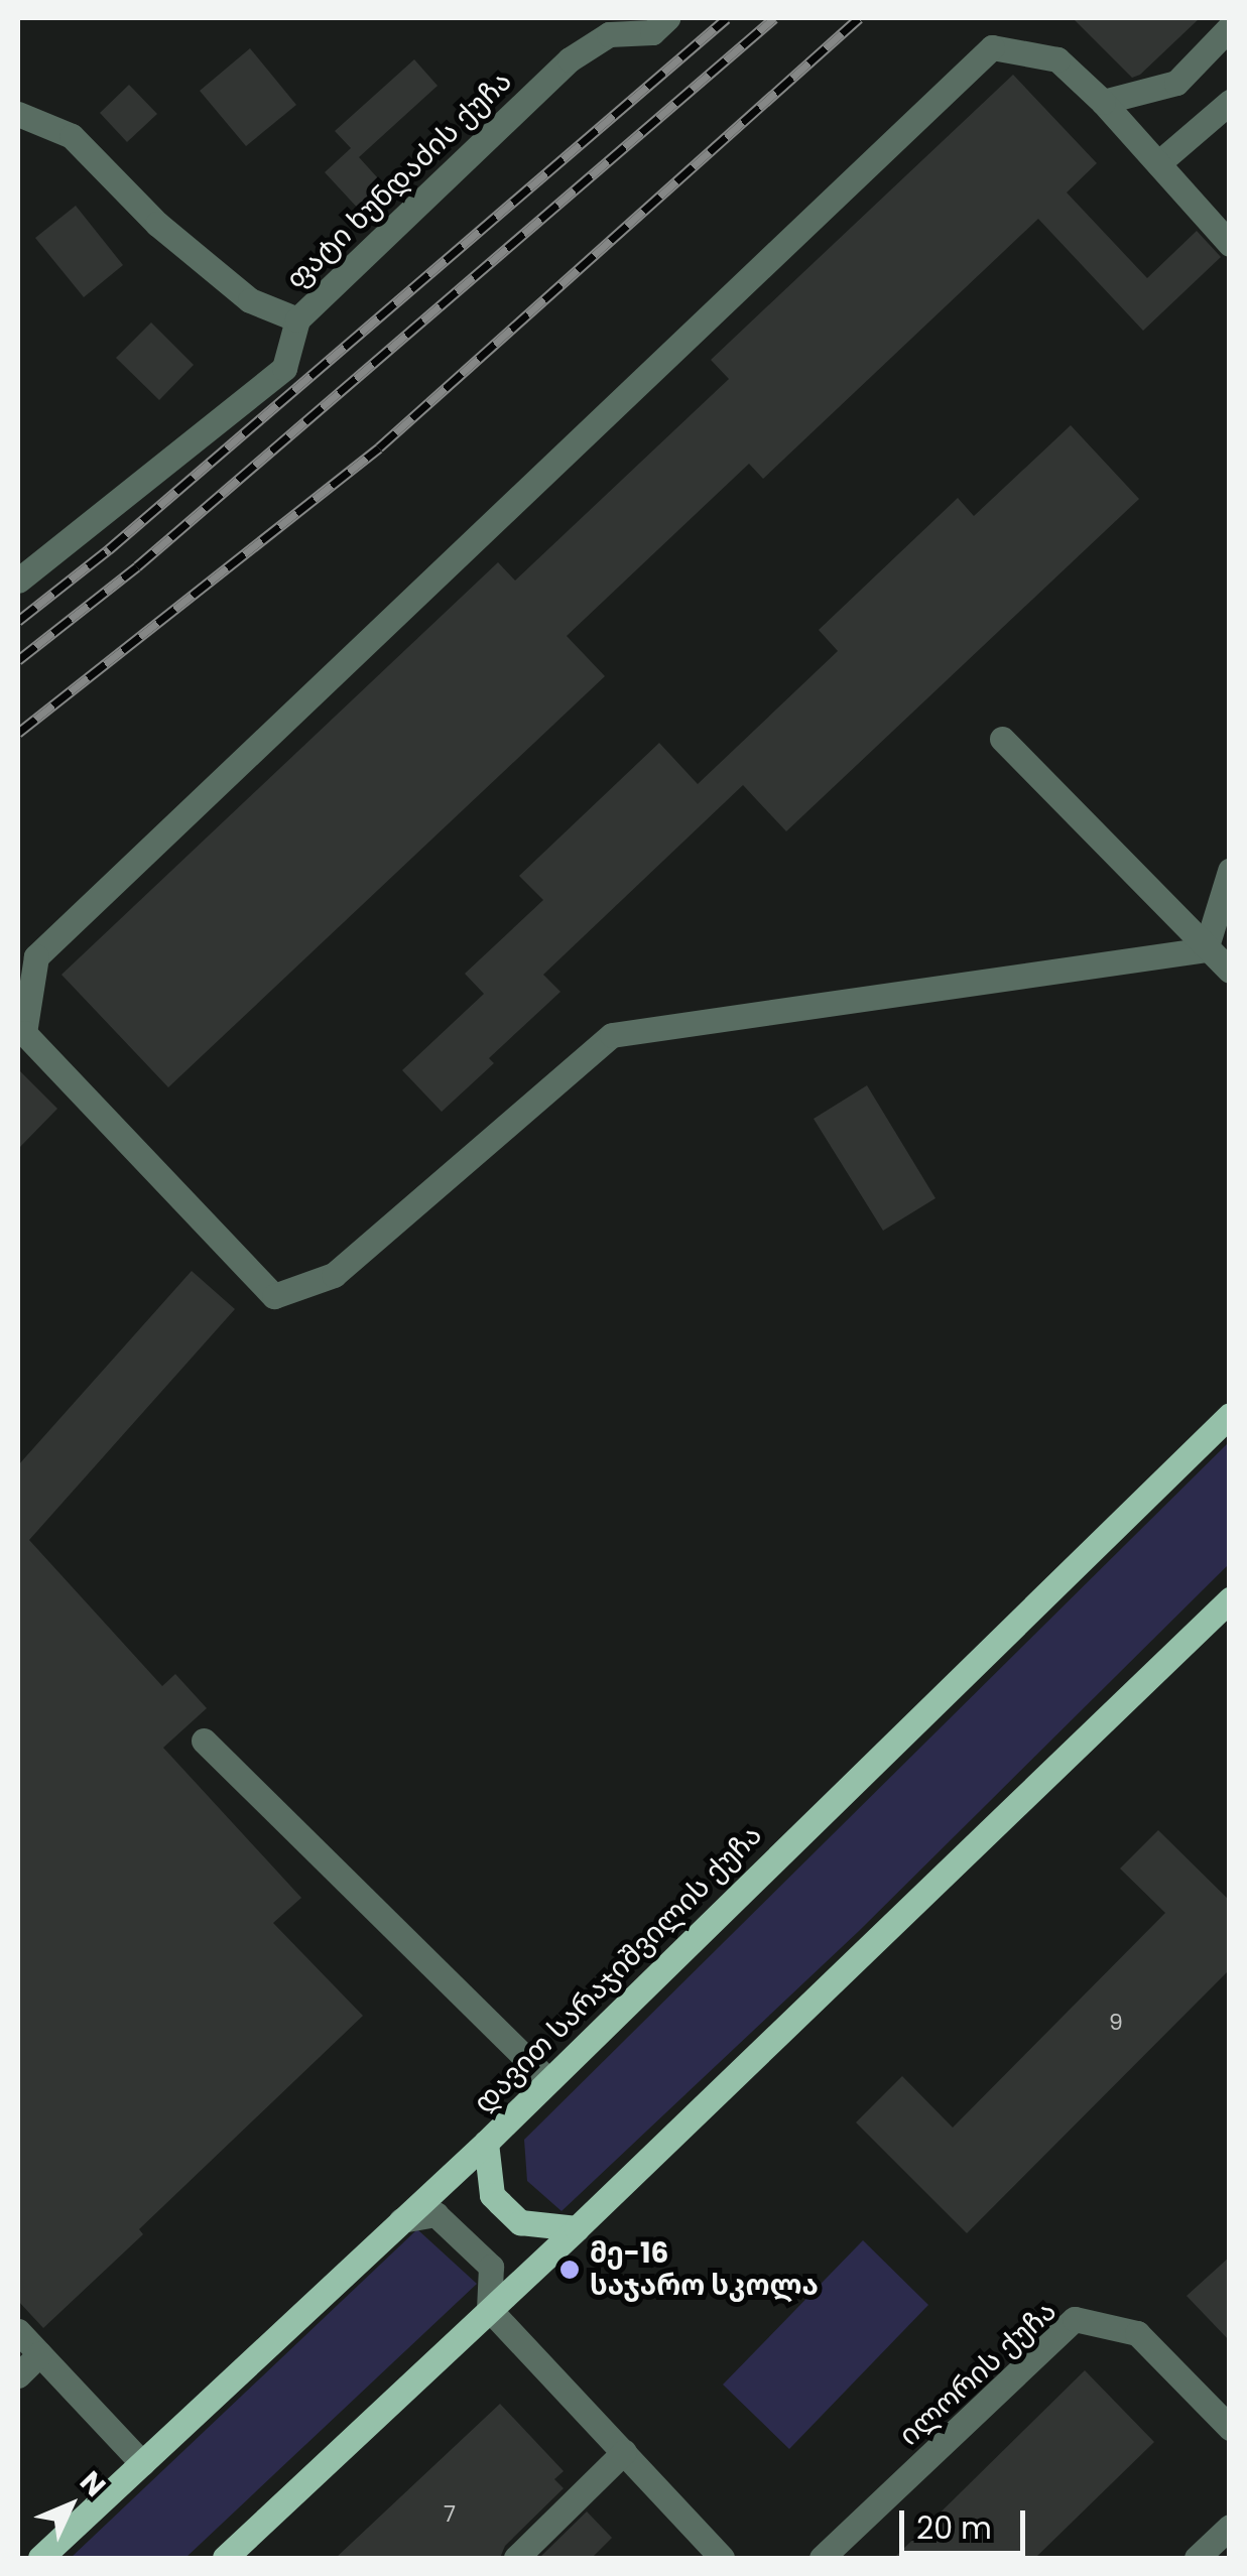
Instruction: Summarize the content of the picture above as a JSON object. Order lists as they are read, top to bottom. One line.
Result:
{"streets":{"main road":["დავით სარაჯიშვილის ქუჩა"],"street":["ფატი ხუნდაძის ქუჩა","ილორის ქუჩა"]},"places":["მე-16 საჯარო სკოლა"],"house_numbers":["9","7"],"scale_bar":"20 m","north":"top right"}
